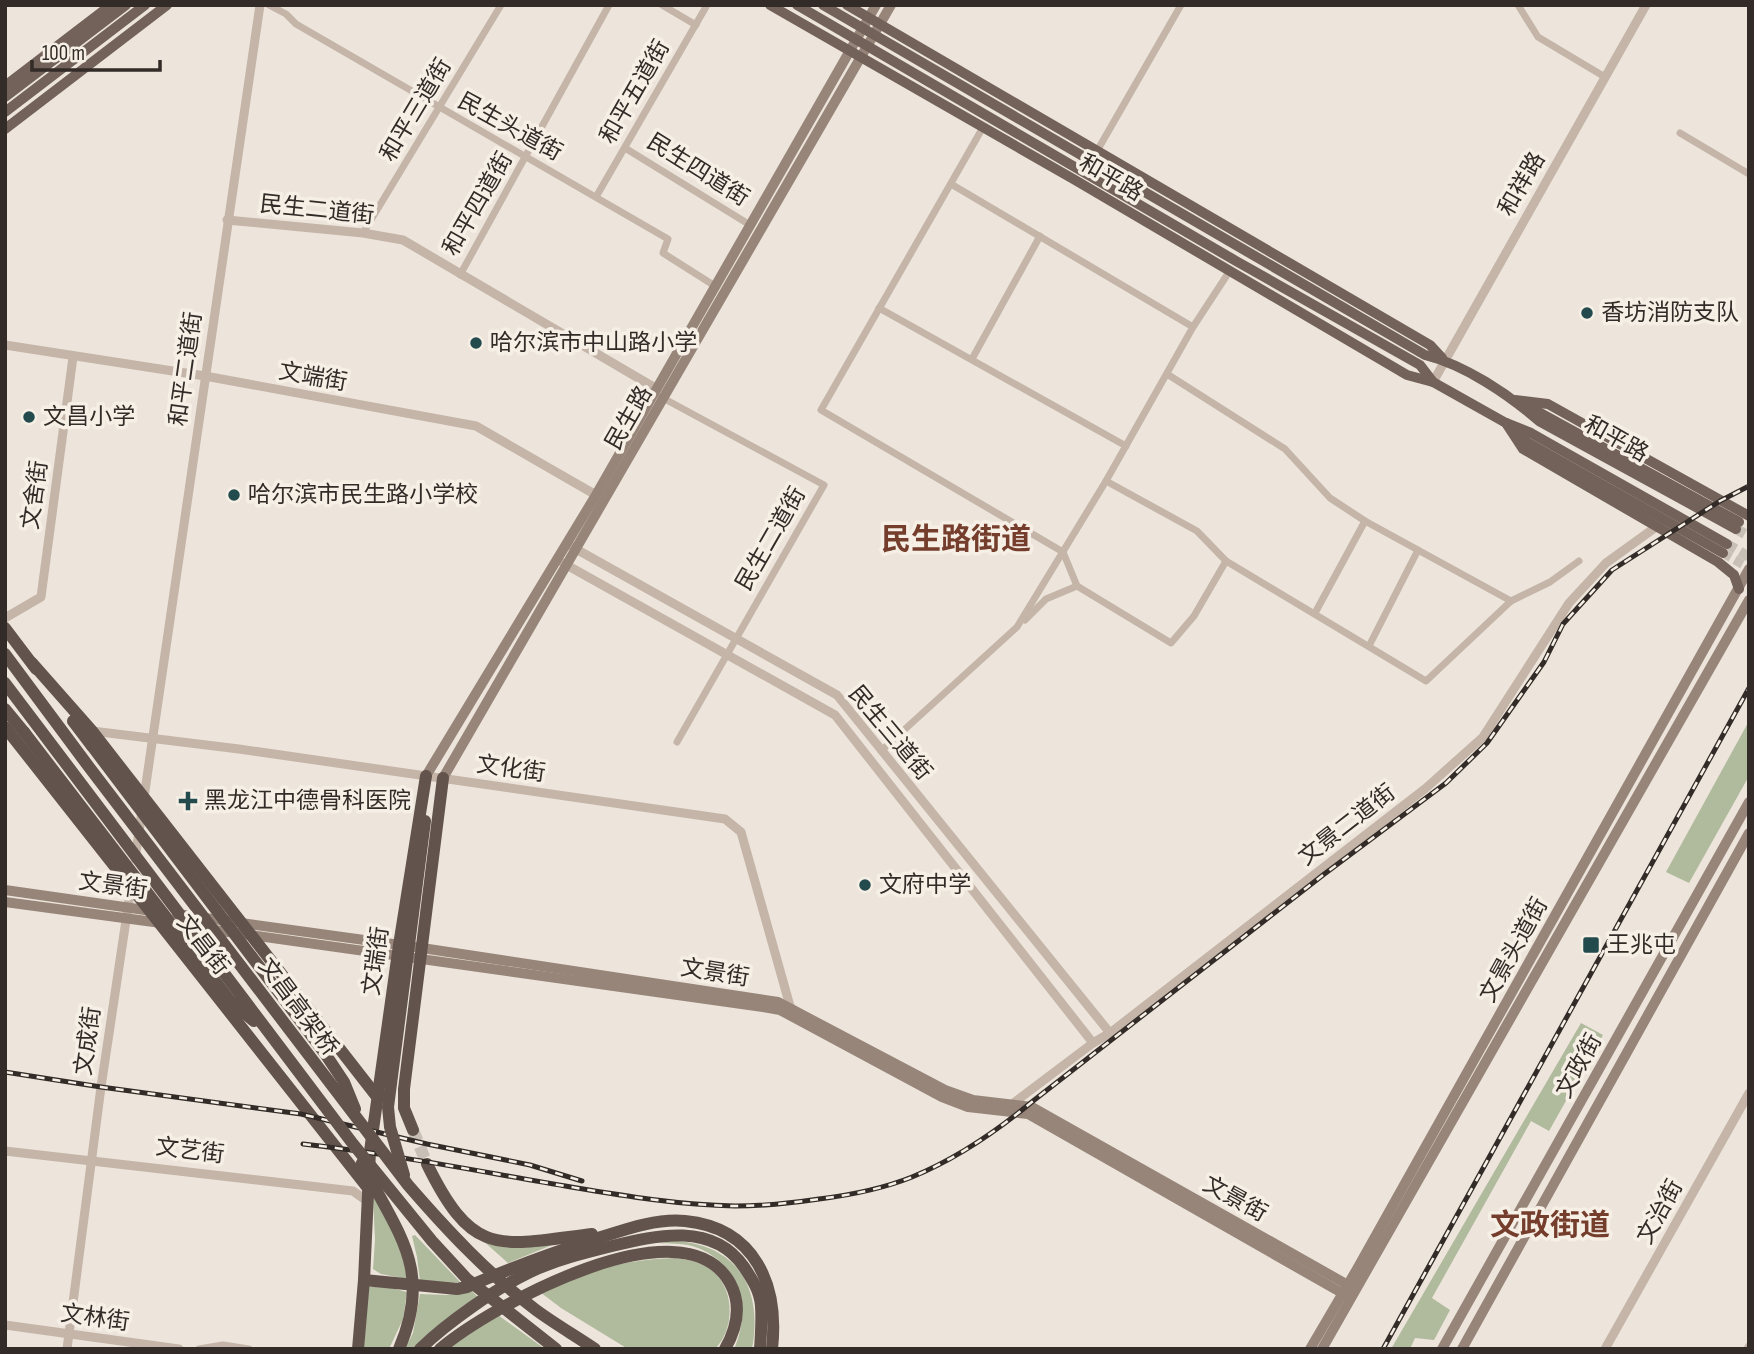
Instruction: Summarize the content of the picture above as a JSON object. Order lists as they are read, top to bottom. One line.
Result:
{"streets":{"highway":["文昌街","文瑞街","文昌高架桥"],"main road":["和平路","民生路","文景街","文景头道街","文政街"],"street":["和平五道街","和平三道街","民生头道街","民生四道街","和祥路","和平四道街","民生二道街","和平二道街","文端街","文舍街","民生三道街","文化街","文景二道街","文成街","文艺街","文治街","文林街"]},"crossings":[["和平五道街","民生头道街"],["和平五道街","民生四道街"],["和平三道街","民生头道街"],["和平三道街","民生二道街"],["民生头道街","和平四道街"],["民生头道街","民生路"],["民生四道街","民生路"],["和平路","和祥路"],["和平路","民生路"],["和平四道街","民生二道街"],["民生二道街","和平二道街"],["民生二道街","民生路"],["民生二道街","民生三道街"],["和平二道街","文端街"],["和平二道街","文化街"],["和平二道街","文成街"],["文端街","民生路"],["文端街","文舍街"],["民生路","民生三道街"],["民生路","文化街"],["民生路","文瑞街"],["民生三道街","文景二道街"],["文化街","文景街"],["文化街","文昌街"],["文化街","文瑞街"],["文化街","文成街"],["文景二道街","文景街"],["文景街","文昌街"],["文景街","文景头道街"],["文景街","文瑞街"],["文景街","文成街"],["文昌街","文瑞街"],["文昌街","文成街"],["文昌街","文艺街"],["文瑞街","文艺街"],["文成街","文艺街"],["文成街","文林街"]],"districts":["民生路街道","文政街道"],"places":{"other":["香坊消防支队","哈尔滨市中山路小学","文昌小学","哈尔滨市民生路小学校","文府中学"],"health":["黑龙江中德骨科医院"],"transit":["王兆屯"]},"scale_bar":"100 m"}
